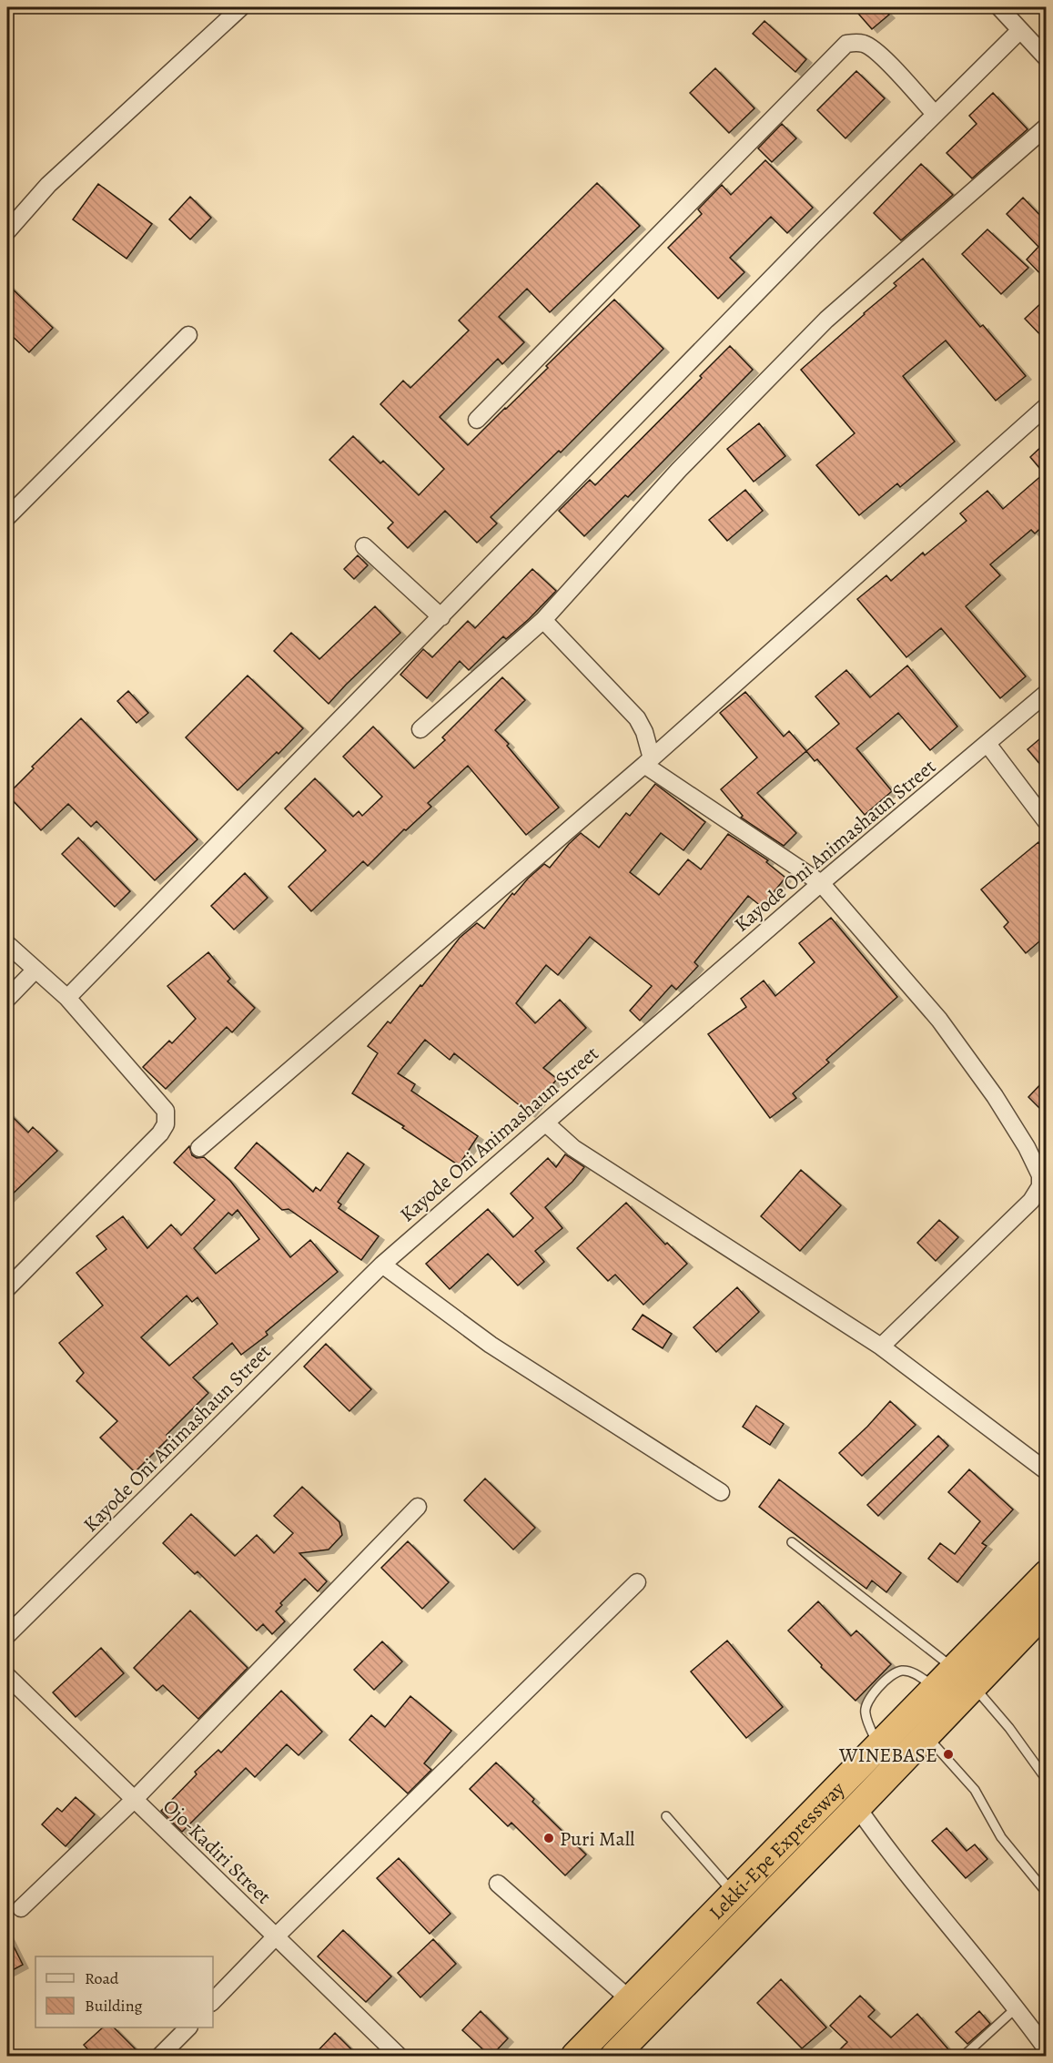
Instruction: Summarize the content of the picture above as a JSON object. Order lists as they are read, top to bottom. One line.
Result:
{"streets":{"highway":["Lekki-Epe Expressway"],"street":["Kayode Oni Animashaun Street","Ojo-Kadiri Street"]},"places":["WINEBASE","Puri Mall"],"legend":["Road","Building"]}
